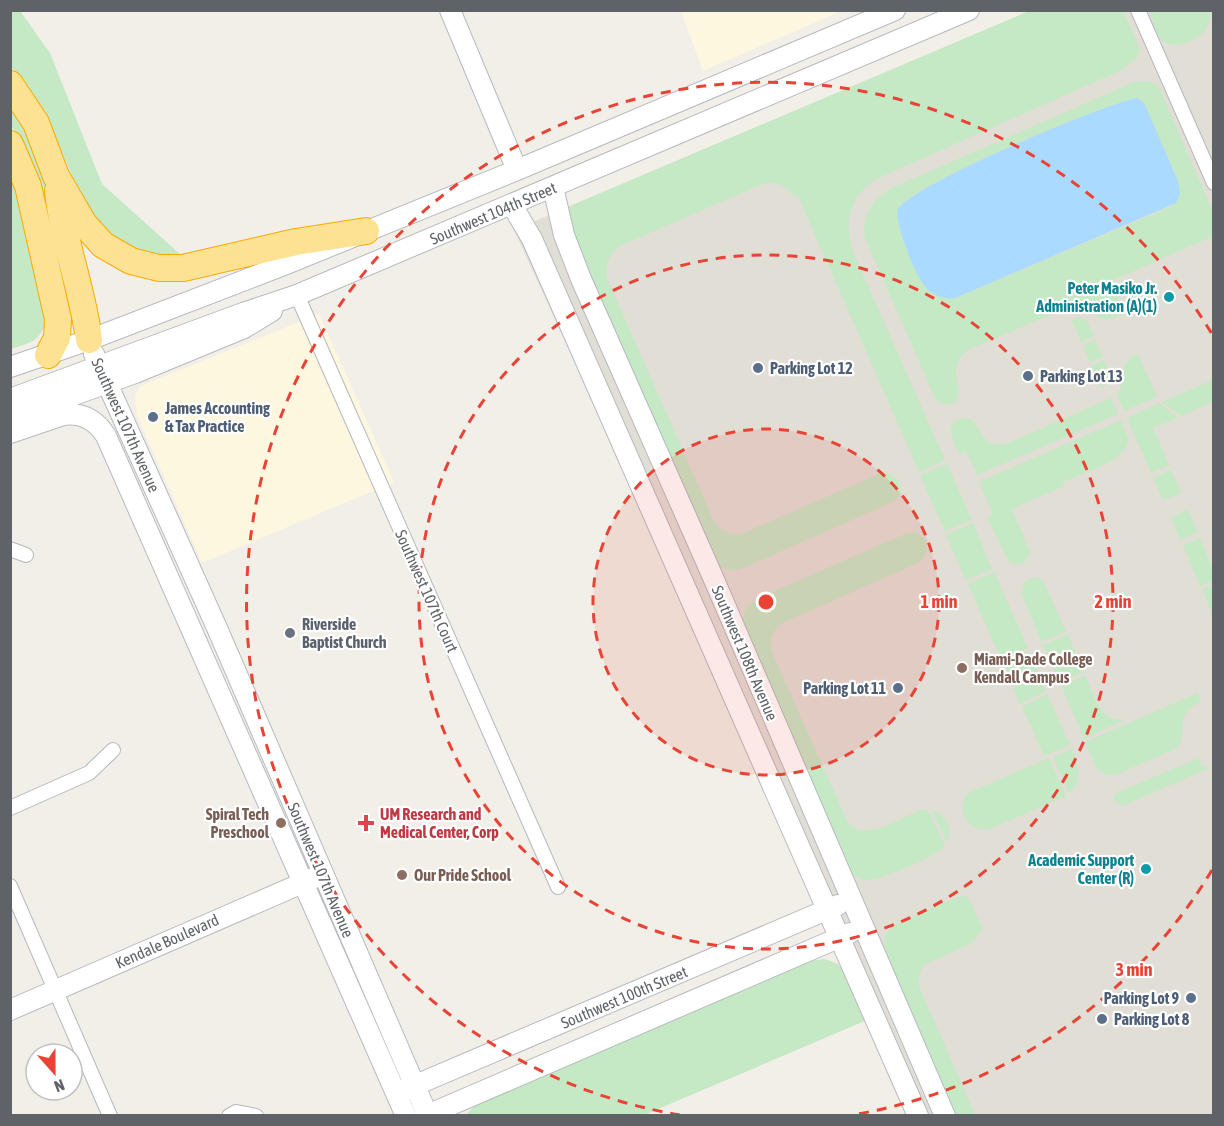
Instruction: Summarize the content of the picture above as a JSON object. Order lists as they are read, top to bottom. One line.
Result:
{"streets":{"main road":["Southwest 104th Street","Southwest 107th Avenue","Southwest 108th Avenue","Kendale Boulevard","Southwest 100th Street"],"street":["Southwest 107th Court"]},"crossings":[["Southwest 104th Street","Southwest 107th Avenue"],["Southwest 104th Street","Southwest 107th Court"],["Southwest 104th Street","Southwest 108th Avenue"],["Southwest 107th Avenue","Kendale Boulevard"],["Southwest 107th Avenue","Southwest 100th Street"],["Southwest 108th Avenue","Southwest 100th Street"]],"places":{"other":["Peter Masiko Jr. Administration (A)(1)","Parking Lot 12","Parking Lot 13","James Accounting & Tax Practice","Riverside Baptist Church","Miami-Dade College Kendall Campus","Parking Lot 11","Spiral Tech Preschool","Academic Support Center (R)","Our Pride School","Parking Lot 9","Parking Lot 8"],"health":["UM Research and Medical Center, Corp"]},"north":"bottom","rings":["1 min","2 min","3 min"]}
